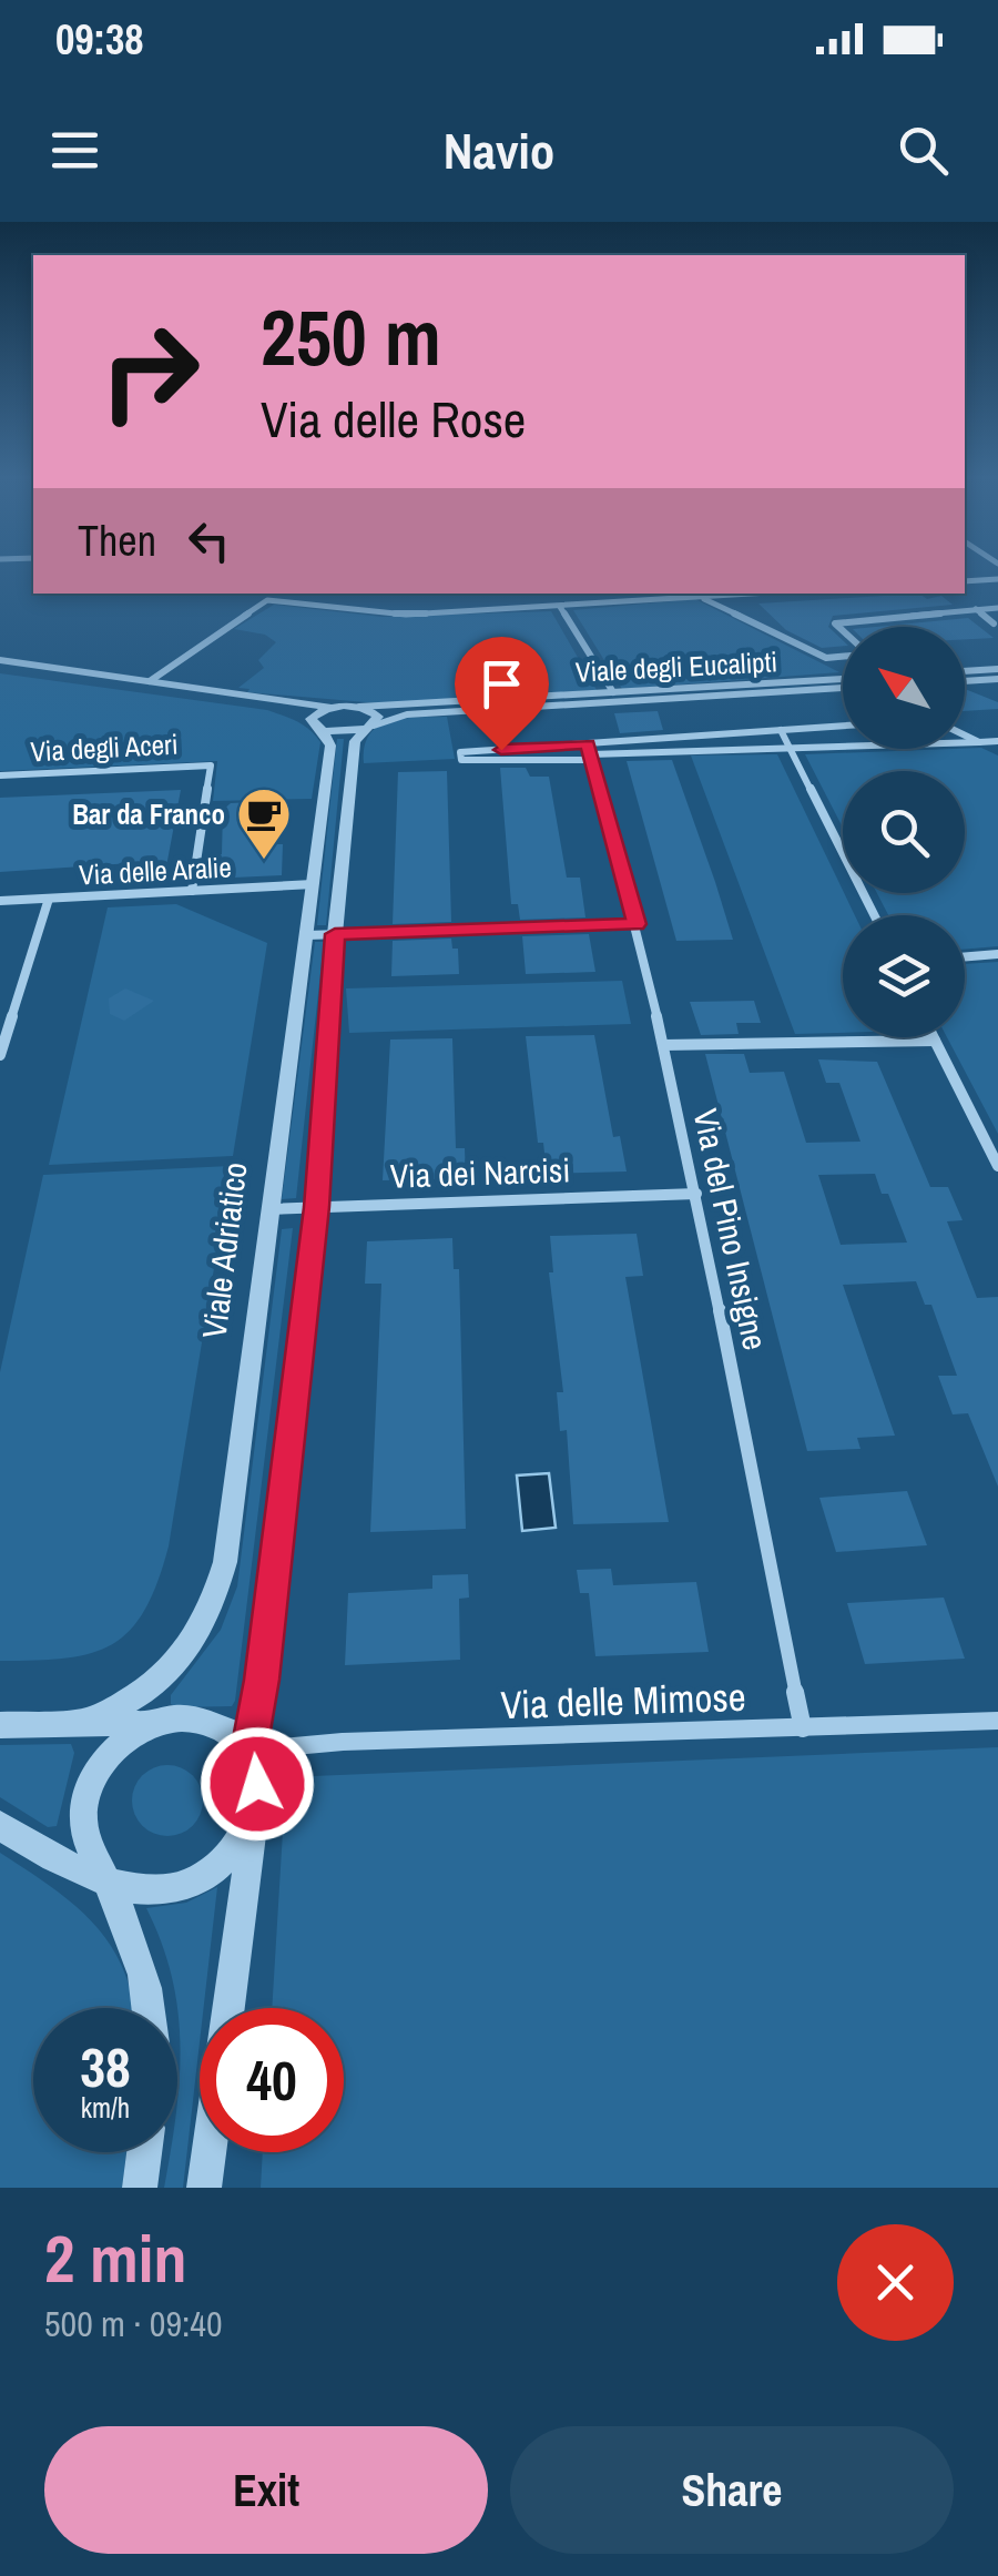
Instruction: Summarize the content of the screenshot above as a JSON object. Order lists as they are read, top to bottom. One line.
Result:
{"streets":{"street":["Viale degli Eucalipti","Via degli Aceri","Via delle Aralie","Via dei Narcisi","Via del Pino Insigne","Viale Adriatico","Via delle Mimose"]},"crossings":[["Via degli Aceri","Via delle Aralie"],["Via delle Aralie","Viale Adriatico"],["Via dei Narcisi","Via del Pino Insigne"],["Via dei Narcisi","Viale Adriatico"],["Via del Pino Insigne","Via delle Mimose"]],"places":{"cafe":["Bar da Franco"]},"north":"top left","page":{"status":"09:38","header":"Navio","turn":["250 m","Via delle Rose"],"then":"Then","speed":"38 km/h","limit":"40","heading":["2 min","500 m · 09:40"],"buttons":["Exit","Share"]}}
